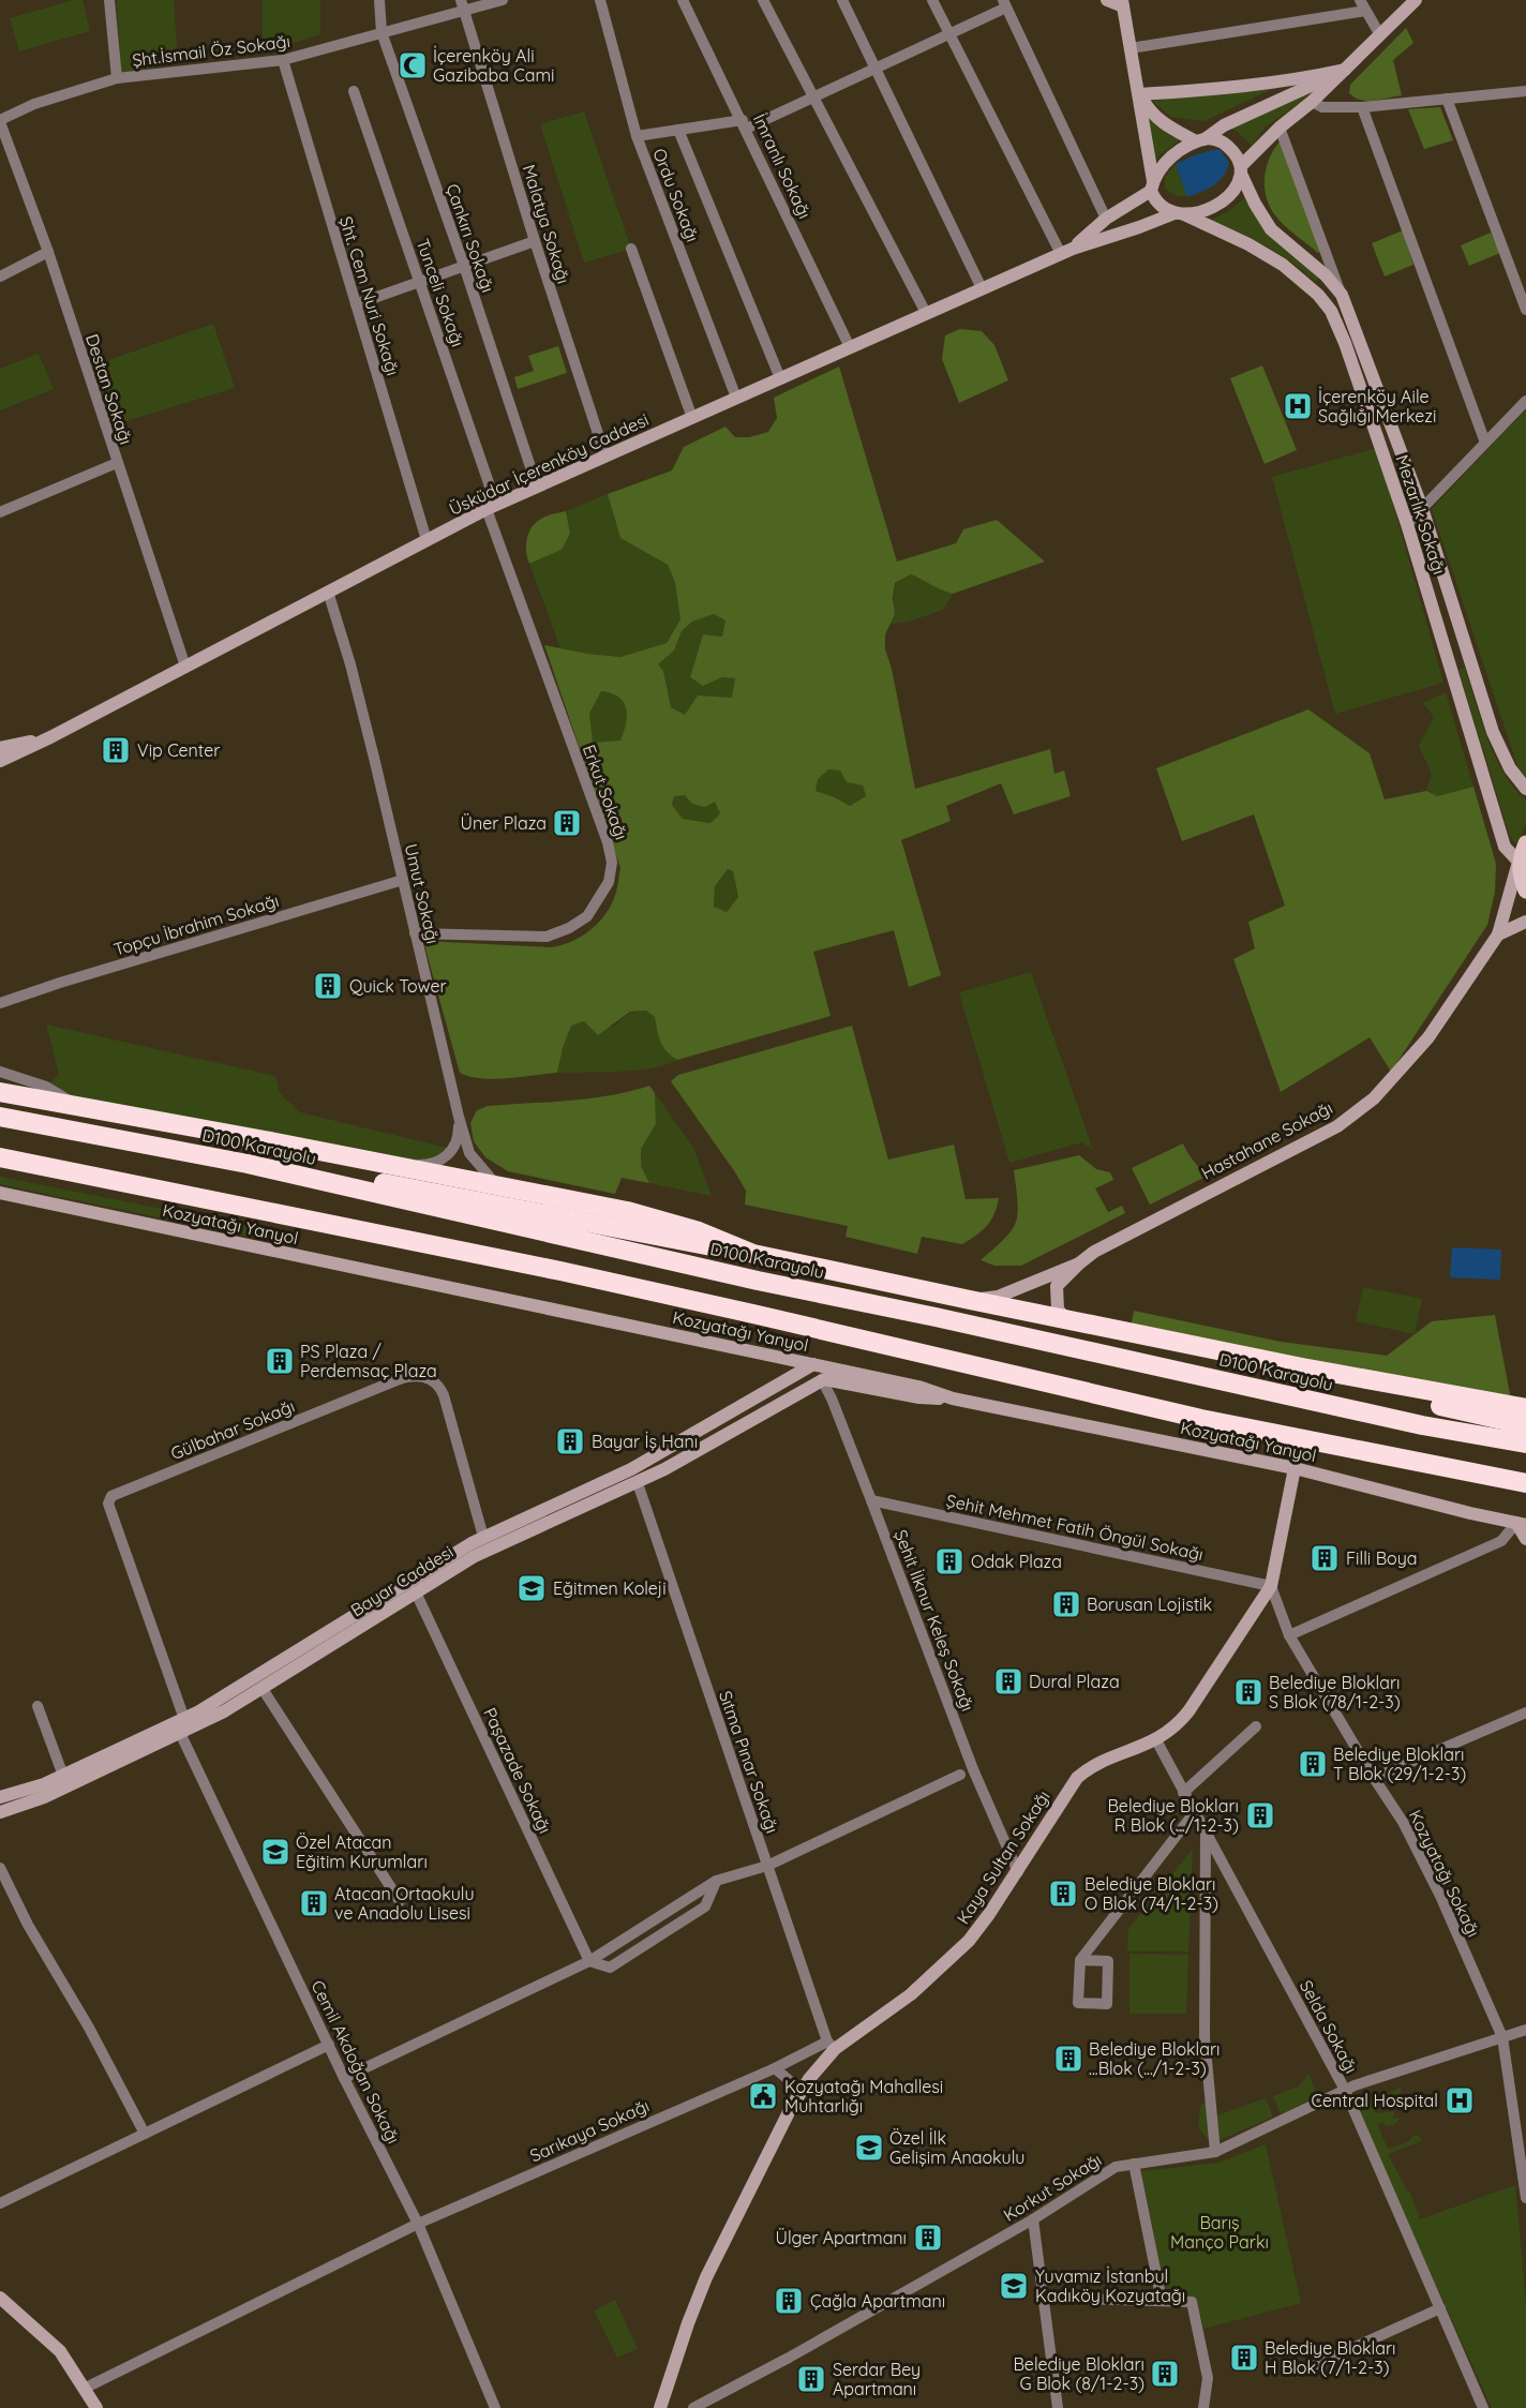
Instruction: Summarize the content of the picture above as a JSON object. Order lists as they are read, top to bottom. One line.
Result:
{"streets":{"highway":["D100 Karayolu"],"main road":["Üsküdar İçerenköy Caddesi","Mezarlık Sokağı","Hastahane Sokağı","Kozyatağı Yanyol","Bayar Caddesi","Kaya Sultan Sokağı"],"street":["Şht.İsmail Öz Sokağı","İmranlı Sokağı","Ordu Sokağı","Malatya Sokağı","Çankırı Sokağı","Tunceli Sokağı","Şht. Cem Nuri Sokağı","Destan Sokağı","Erkut Sokağı","Umut Sokağı","Topçu İbrahim Sokağı","Gülbahar Sokağı","Şehit Mehmet Fatih Öngül Sokağı","Şehit İlknur Keleş Sokağı","Sıtma Pınar Sokağı","Paşazade Sokağı","Kozyatağı Sokağı","Selda Sokağı","Cemil Akdoğan Sokağı","Sarıkaya Sokağı","Korkut Sokağı"]},"crossings":[["Şht.İsmail Öz Sokağı","Malatya Sokağı"],["Şht.İsmail Öz Sokağı","Çankırı Sokağı"],["Şht.İsmail Öz Sokağı","Şht. Cem Nuri Sokağı"],["Şht.İsmail Öz Sokağı","Destan Sokağı"],["İmranlı Sokağı","Üsküdar İçerenköy Caddesi"],["Ordu Sokağı","Üsküdar İçerenköy Caddesi"],["Malatya Sokağı","Üsküdar İçerenköy Caddesi"],["Çankırı Sokağı","Üsküdar İçerenköy Caddesi"],["Tunceli Sokağı","Üsküdar İçerenköy Caddesi"],["Tunceli Sokağı","Erkut Sokağı"],["Şht. Cem Nuri Sokağı","Üsküdar İçerenköy Caddesi"],["Destan Sokağı","Üsküdar İçerenköy Caddesi"],["Üsküdar İçerenköy Caddesi","Erkut Sokağı"],["Üsküdar İçerenköy Caddesi","Umut Sokağı"],["Mezarlık Sokağı","Hastahane Sokağı"],["Erkut Sokağı","Umut Sokağı"],["Umut Sokağı","Topçu İbrahim Sokağı"],["Kozyatağı Yanyol","Bayar Caddesi"],["Kozyatağı Yanyol","Kaya Sultan Sokağı"],["Gülbahar Sokağı","Bayar Caddesi"],["Şehit Mehmet Fatih Öngül Sokağı","Şehit İlknur Keleş Sokağı"],["Şehit Mehmet Fatih Öngül Sokağı","Kaya Sultan Sokağı"],["Şehit Mehmet Fatih Öngül Sokağı","Kozyatağı Sokağı"],["Bayar Caddesi","Şehit İlknur Keleş Sokağı"],["Bayar Caddesi","Sıtma Pınar Sokağı"],["Bayar Caddesi","Paşazade Sokağı"],["Bayar Caddesi","Cemil Akdoğan Sokağı"],["Şehit İlknur Keleş Sokağı","Kaya Sultan Sokağı"],["Sıtma Pınar Sokağı","Kaya Sultan Sokağı"],["Sıtma Pınar Sokağı","Sarıkaya Sokağı"],["Kaya Sultan Sokağı","Kozyatağı Sokağı"],["Kaya Sultan Sokağı","Selda Sokağı"],["Kaya Sultan Sokağı","Sarıkaya Sokağı"],["Kozyatağı Sokağı","Korkut Sokağı"],["Selda Sokağı","Korkut Sokağı"],["Cemil Akdoğan Sokağı","Sarıkaya Sokağı"]],"parks":["Barış Manço Parkı"],"places":{"mosque":["İçerenköy Ali Gazibaba Cami"],"hospital":["İçerenköy Aile Sağlığı Merkezi","Central Hospital"],"building":["Vip Center","Üner Plaza","Quick Tower","PS Plaza / Perdemsaç Plaza","Bayar İş Hanı","Filli Boya","Odak Plaza","Borusan Lojistik","Dural Plaza","Belediye Blokları S Blok (78/1-2-3)","Belediye Blokları T Blok (29/1-2-3)","Belediye Blokları R Blok (.../1-2-3)","Belediye Blokları O Blok (74/1-2-3)","Atacan Ortaokulu ve Anadolu Lisesi","Belediye Blokları ...Blok (.../1-2-3)","Ülger Apartmanı","Çağla Apartmanı","Belediye Blokları H Blok (7/1-2-3)","Belediye Blokları G Blok (8/1-2-3)","Serdar Bey Apartmanı"],"school or university":["Eğitmen Koleji","Özel Atacan Eğitim Kurumları","Özel İlk Gelişim Anaokulu","Yuvamız İstanbul Kadıköy Kozyatağı"],"public building":["Kozyatağı Mahallesi Muhtarlığı"]}}
